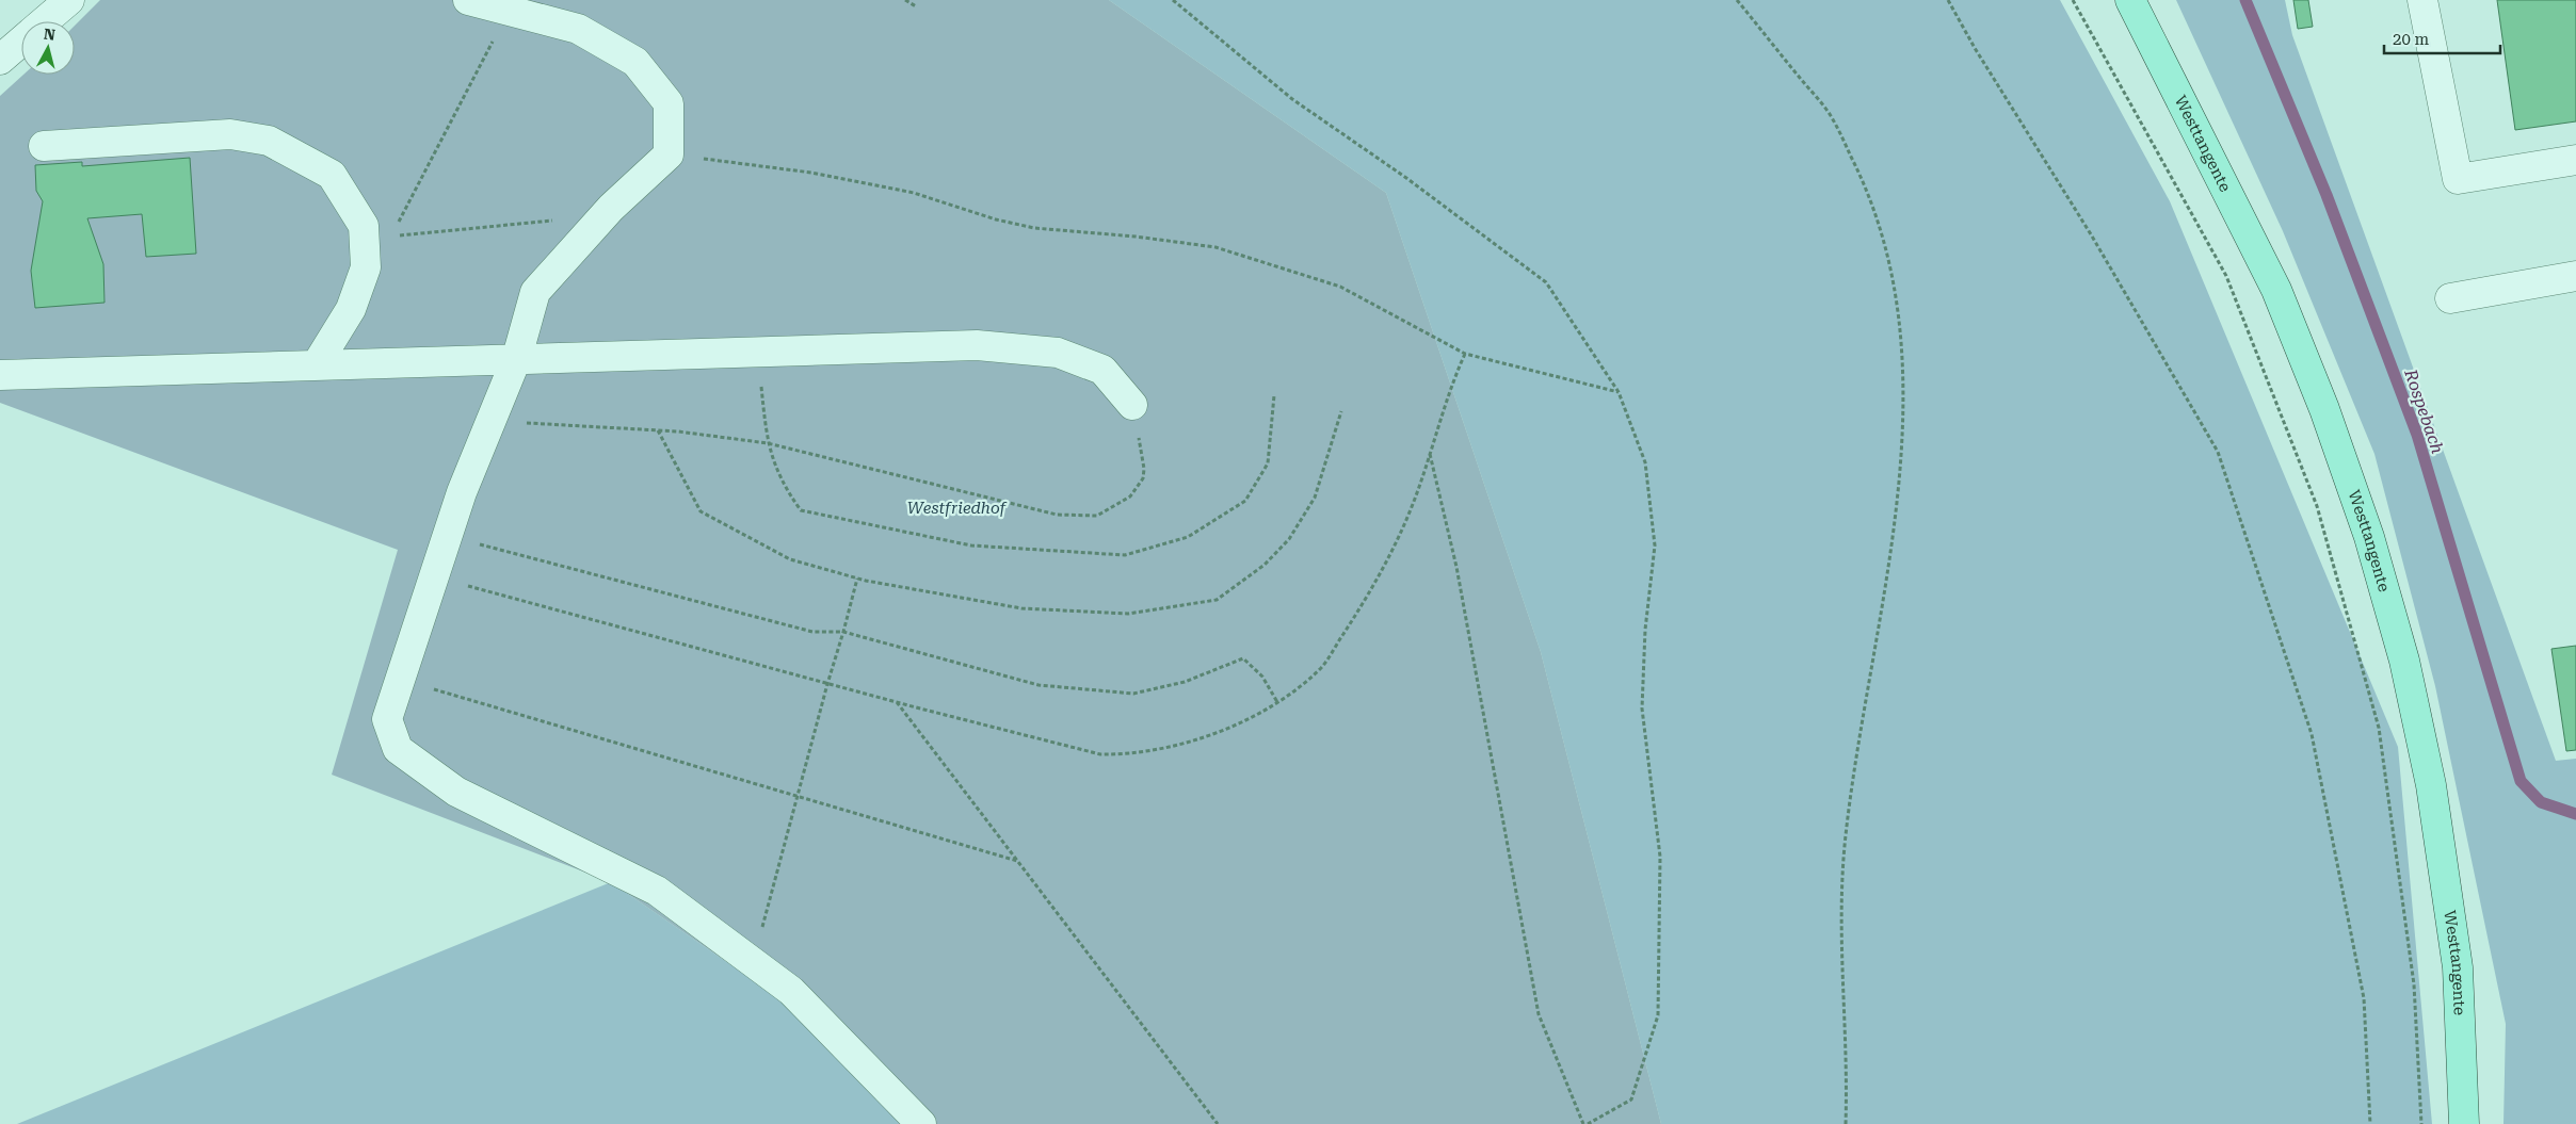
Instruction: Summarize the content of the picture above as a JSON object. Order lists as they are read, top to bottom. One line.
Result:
{"streets":{"main road":["Westtangente"]},"water":["Rospebach"],"parks":["Westfriedhof"],"scale_bar":"20 m","north":"top"}
